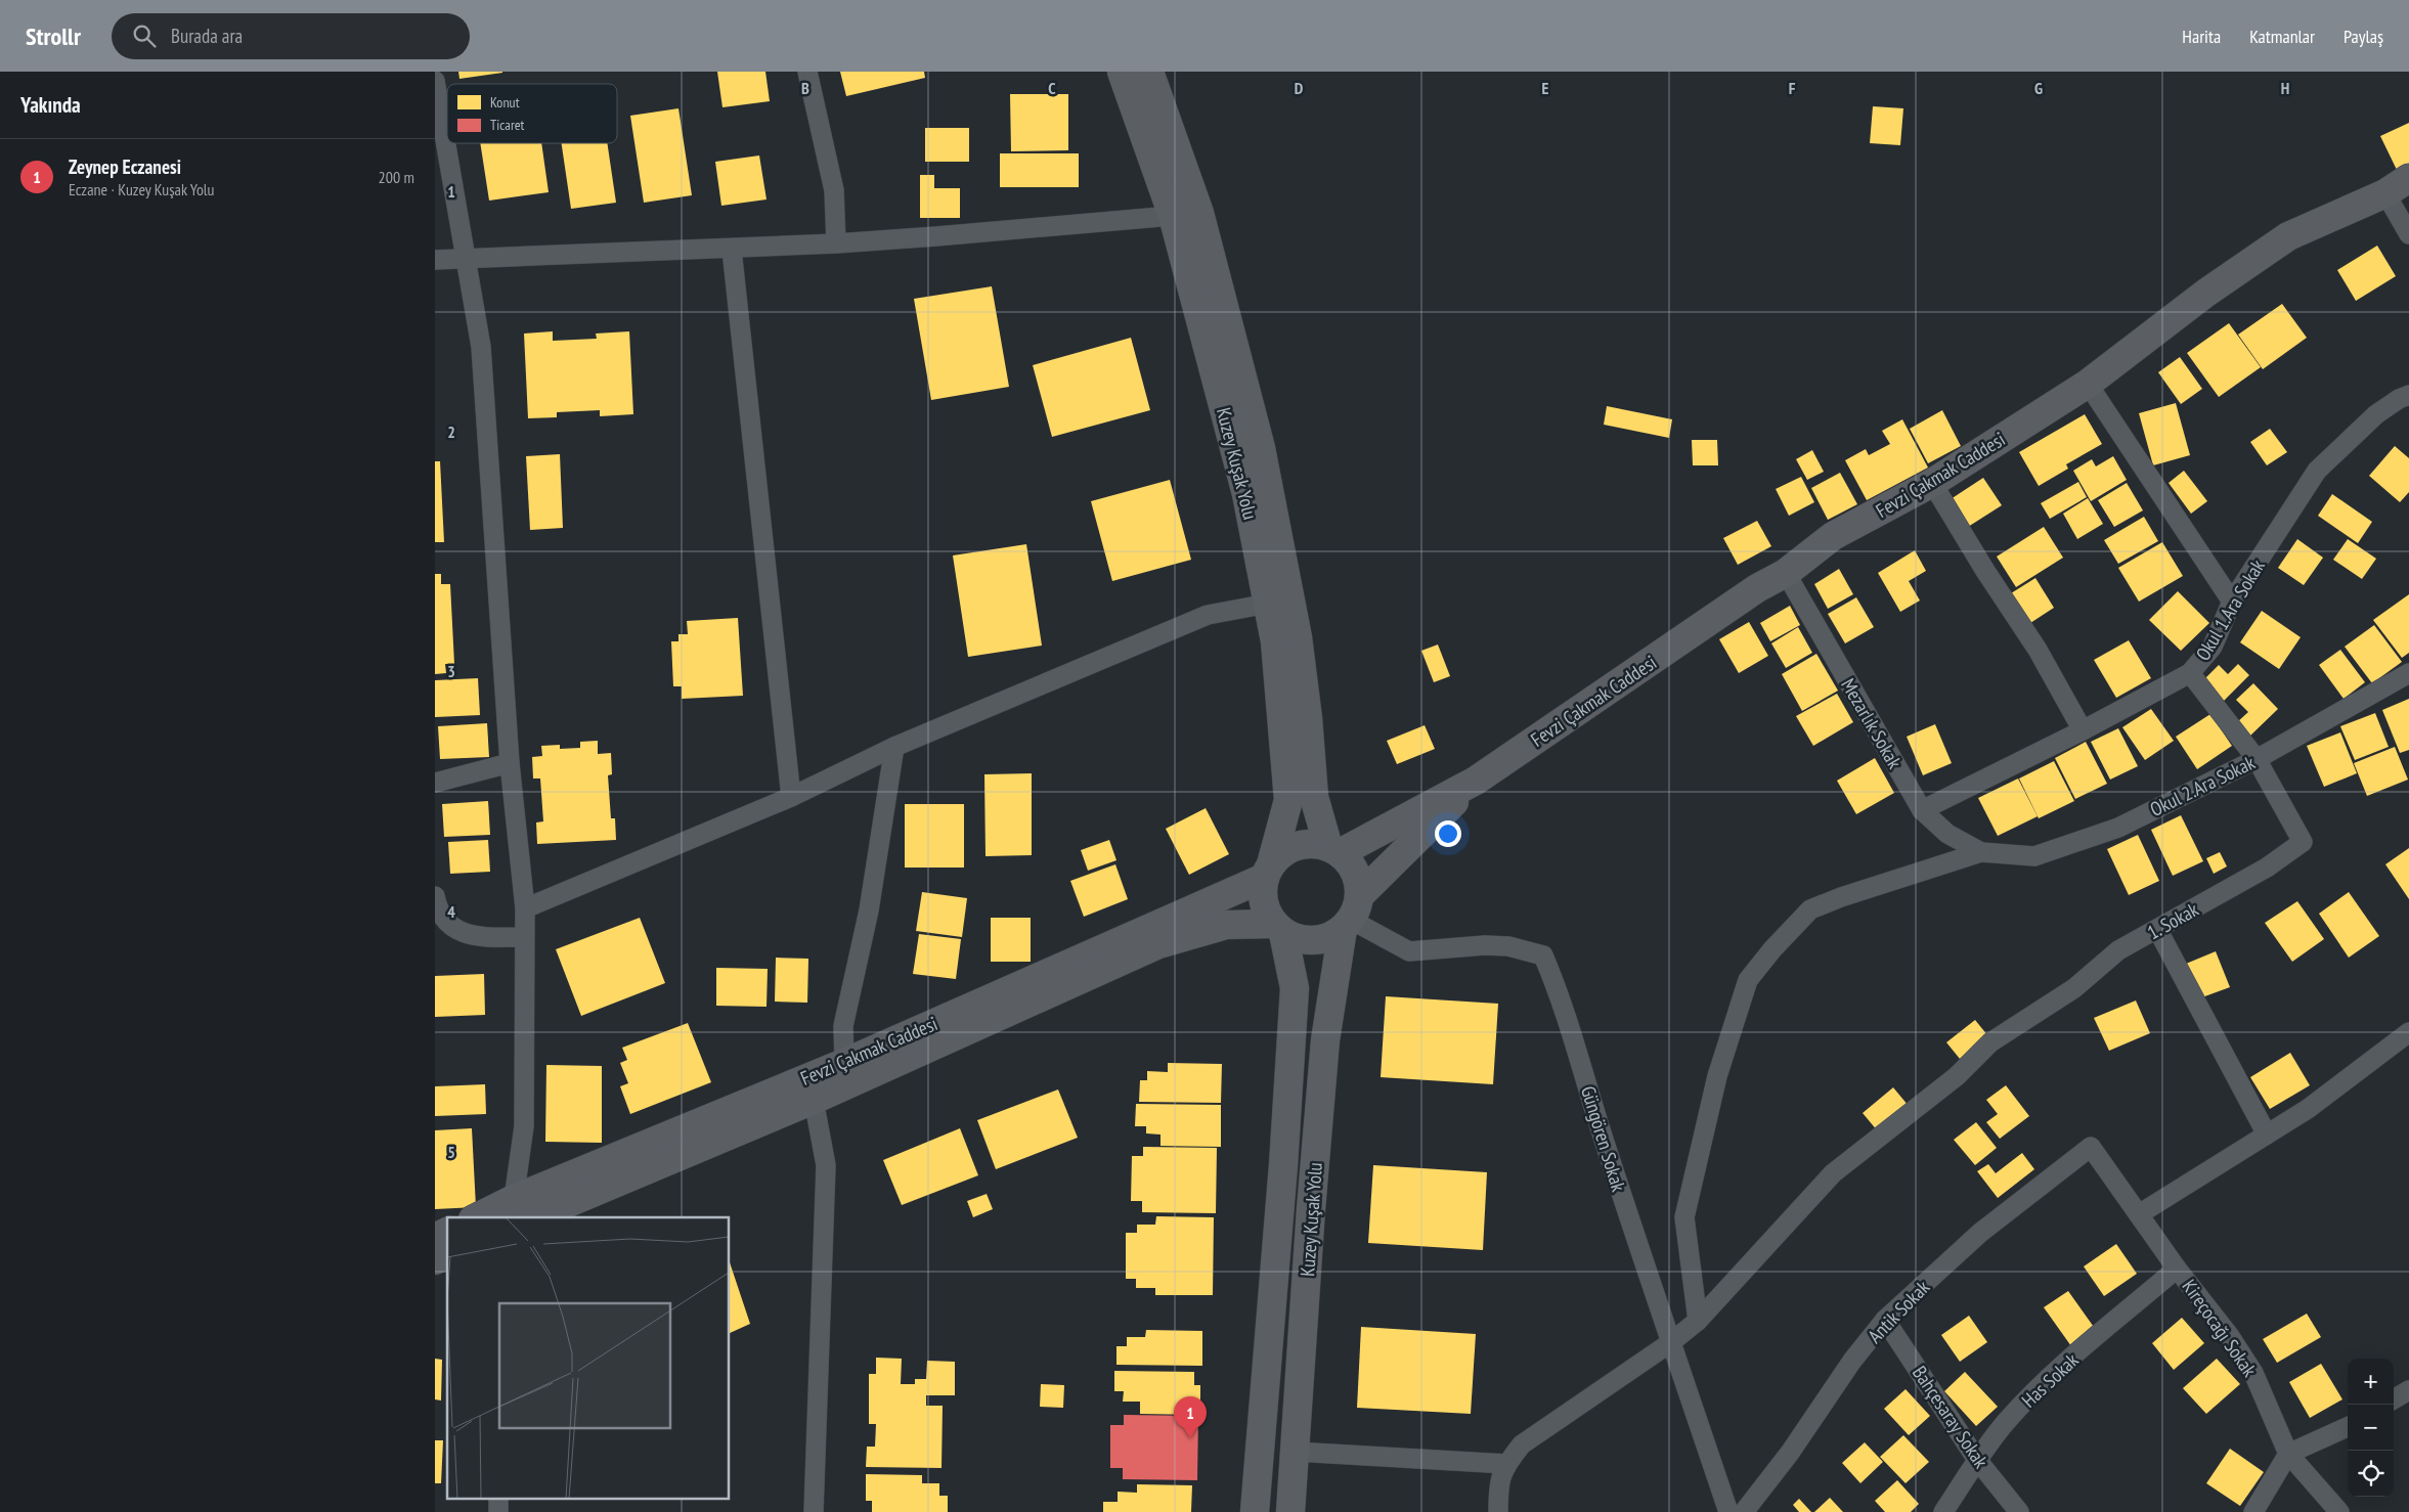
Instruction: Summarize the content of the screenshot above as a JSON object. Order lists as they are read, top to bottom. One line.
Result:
{"streets":{"street":["Kuzey Kuşak Yolu","Fevzi Çakmak Caddesi","Okul 1.Ara Sokak","Mezarlık Sokak","Okul 2.Ara Sokak","1. Sokak","Güngören Sokak","Antik Sokak","Kireçocağı Sokak","Has Sokak","Bahçesaray Sokak"]},"crossings":[["Kuzey Kuşak Yolu","Fevzi Çakmak Caddesi"],["Kuzey Kuşak Yolu","Güngören Sokak"],["Fevzi Çakmak Caddesi","Mezarlık Sokak"],["Fevzi Çakmak Caddesi","Güngören Sokak"],["Okul 1.Ara Sokak","Mezarlık Sokak"],["Mezarlık Sokak","Okul 2.Ara Sokak"],["Okul 2.Ara Sokak","1. Sokak"],["1. Sokak","Güngören Sokak"],["Antik Sokak","Kireçocağı Sokak"],["Antik Sokak","Bahçesaray Sokak"],["Kireçocağı Sokak","Has Sokak"],["Has Sokak","Bahçesaray Sokak"]],"legend":["Konut","Ticaret"],"page":{"header":"Strollr","search":"Burada ara","nav":["Harita","Katmanlar","Paylaş"],"heading":"Yakında","list":[{"mark":"1","name":"Zeynep Eczanesi","note":"Eczane · Kuzey Kuşak Yolu","value":"200 m"}],"map_buttons":["+","−"],"pins":"1"},"grid":{"columns":["B","C","D","E","F","G","H"],"rows":["1","2","3","4","5"]}}
